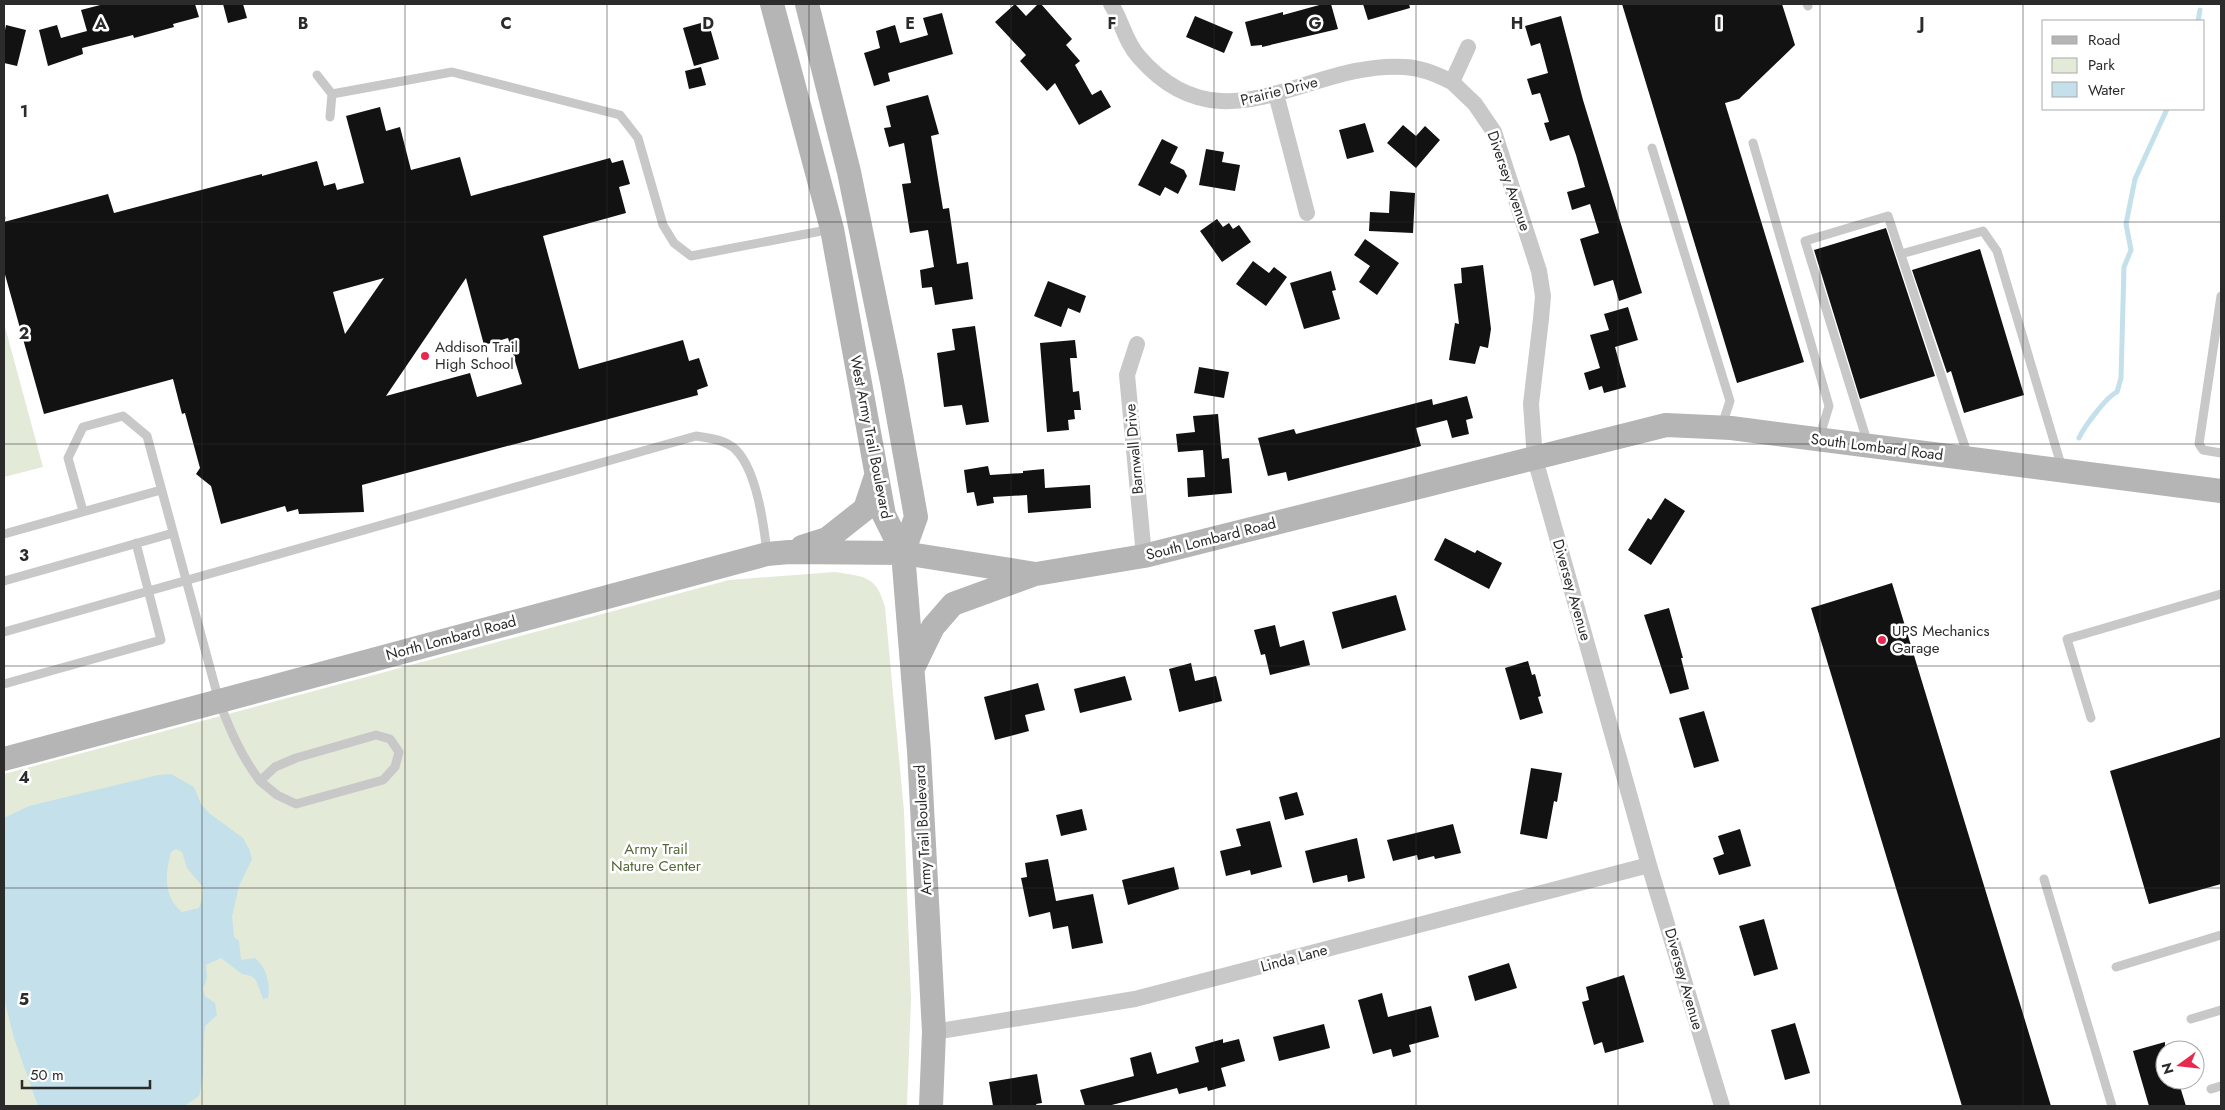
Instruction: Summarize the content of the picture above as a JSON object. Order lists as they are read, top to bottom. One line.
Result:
{"streets":{"street":["Prairie Drive","Diversey Avenue","West Army Trail Boulevard","South Lombard Road","Barnwall Drive","North Lombard Road","Army Trail Boulevard","Linda Lane"]},"crossings":[["Prairie Drive","Diversey Avenue"],["Diversey Avenue","South Lombard Road"],["Diversey Avenue","Linda Lane"],["West Army Trail Boulevard","South Lombard Road"],["West Army Trail Boulevard","North Lombard Road"],["West Army Trail Boulevard","Army Trail Boulevard"],["South Lombard Road","Barnwall Drive"],["South Lombard Road","North Lombard Road"],["South Lombard Road","Army Trail Boulevard"],["North Lombard Road","Army Trail Boulevard"],["Army Trail Boulevard","Linda Lane"]],"parks":["Army Trail Nature Center"],"places":["Addison Trail High School","UPS Mechanics Garage"],"legend":["Road","Park","Water"],"scale_bar":"50 m","north":"left","grid":{"columns":["A","B","C","D","E","F","G","H","I","J"],"rows":["1","2","3","4","5"]}}
